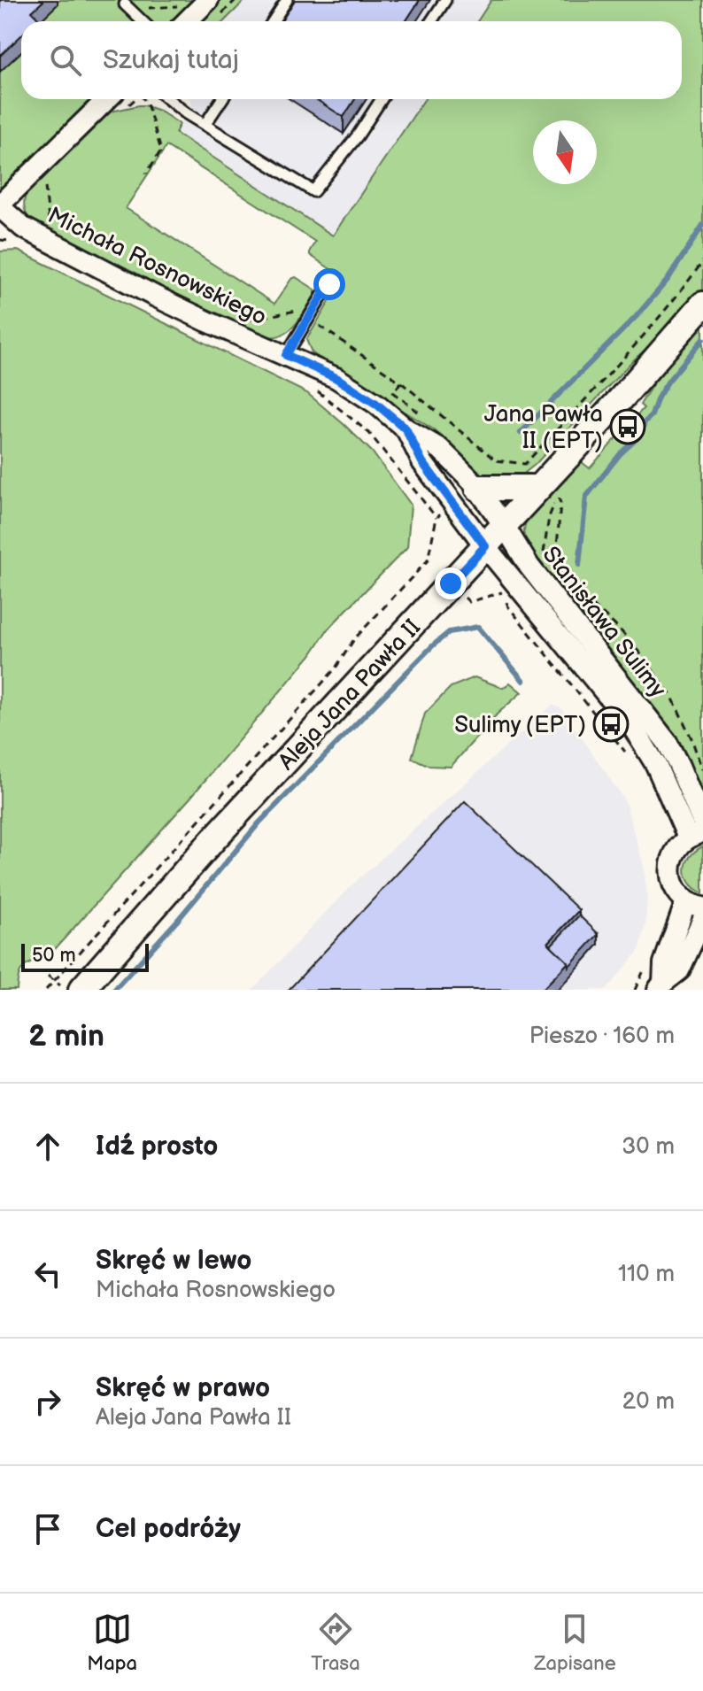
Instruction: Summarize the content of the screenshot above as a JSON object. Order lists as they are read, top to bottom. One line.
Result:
{"streets":{"street":["Michała Rosnowskiego","Stanisława Sulimy","Aleja Jana Pawła II"]},"crossings":[["Michała Rosnowskiego","Stanisława Sulimy"],["Michała Rosnowskiego","Aleja Jana Pawła II"],["Stanisława Sulimy","Aleja Jana Pawła II"]],"places":{"bus stop":["Jana Pawła II (EPT)","Sulimy (EPT)"]},"scale_bar":"50 m","north":"bottom","page":{"search":"Szukaj tutaj","scale":"50 m","heading":["2 min","Pieszo · 160 m"],"list":[["Idź prosto","30 m"],["Skręć w lewo","Michała Rosnowskiego","110 m"],["Skręć w prawo","Aleja Jana Pawła II","20 m"],"Cel podróży"],"nav":["Mapa","Trasa","Zapisane"]}}
